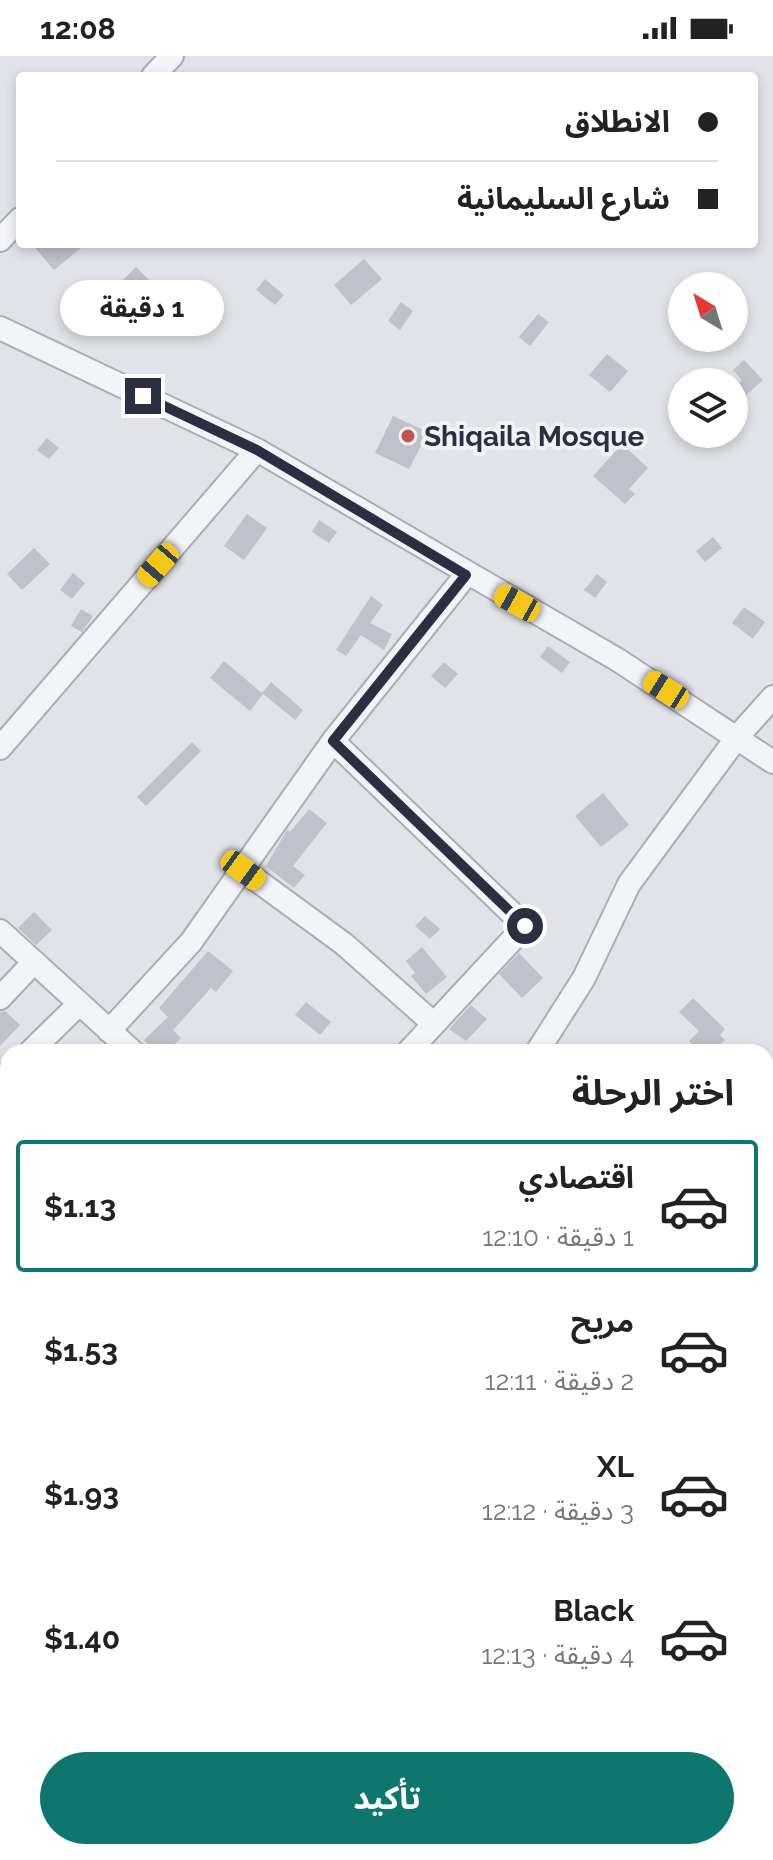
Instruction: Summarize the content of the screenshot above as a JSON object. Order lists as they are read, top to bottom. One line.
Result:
{"places":["Shiqaila Mosque"],"north":"top left","page":{"status":"12:08","banner":["الانطلاق","شارع السليمانية"],"bubble":"1 دقيقة","heading":"اختر الرحلة","list":[{"name":"اقتصادي","note":"1 دقيقة · 12:10","value":"$1.13"},{"name":"مريح","note":"2 دقيقة · 12:11","value":"$1.53"},{"name":"XL","note":"3 دقيقة · 12:12","value":"$1.93"},{"name":"Black","note":"4 دقيقة · 12:13","value":"$1.40"}],"buttons":"تأكيد"}}
